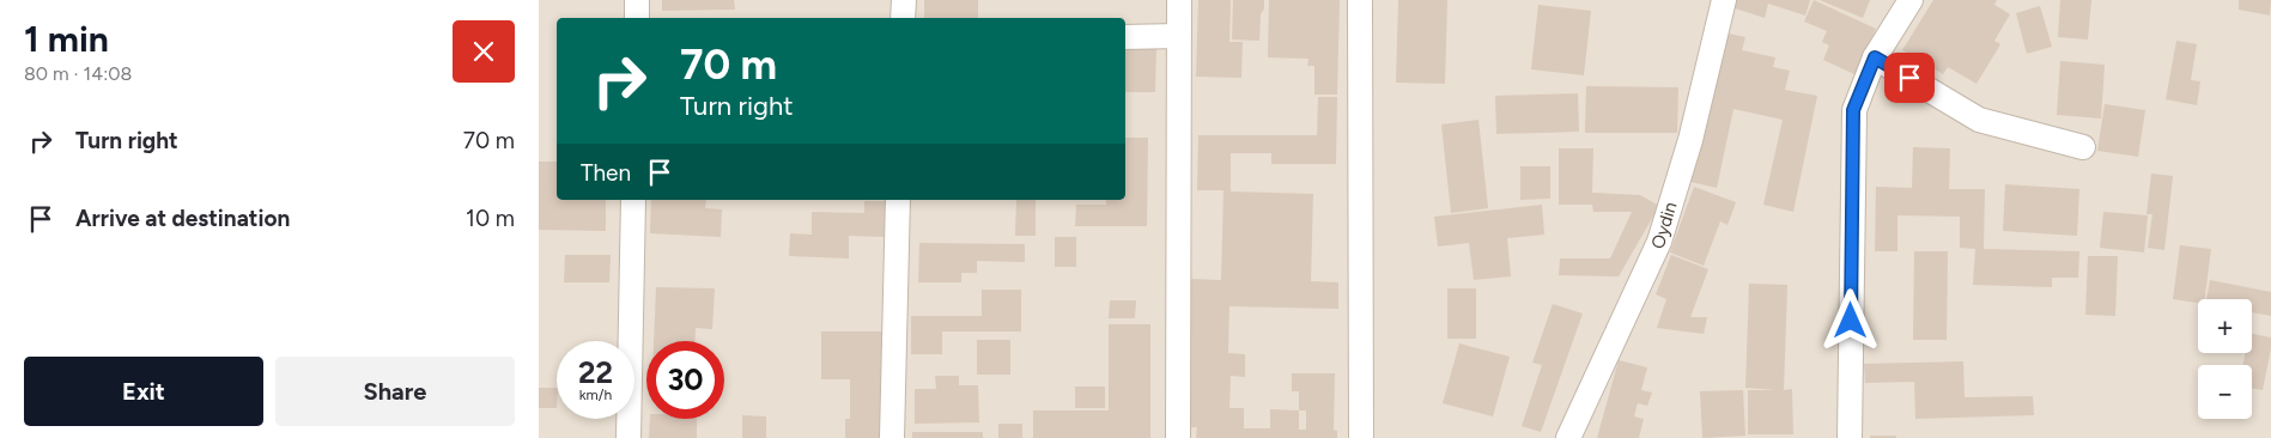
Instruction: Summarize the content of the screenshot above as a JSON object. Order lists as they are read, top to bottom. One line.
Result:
{"streets":{"street":["Oydin"]},"page":{"heading":["1 min","80 m · 14:08"],"turn":["70 m","Turn right"],"list":[{"name":"Turn right","value":"70 m"},{"name":"Arrive at destination","value":"10 m"}],"then":"Then","map_buttons":["+","−"],"speed":"22 km/h","limit":"30","buttons":["Exit","Share"]}}
